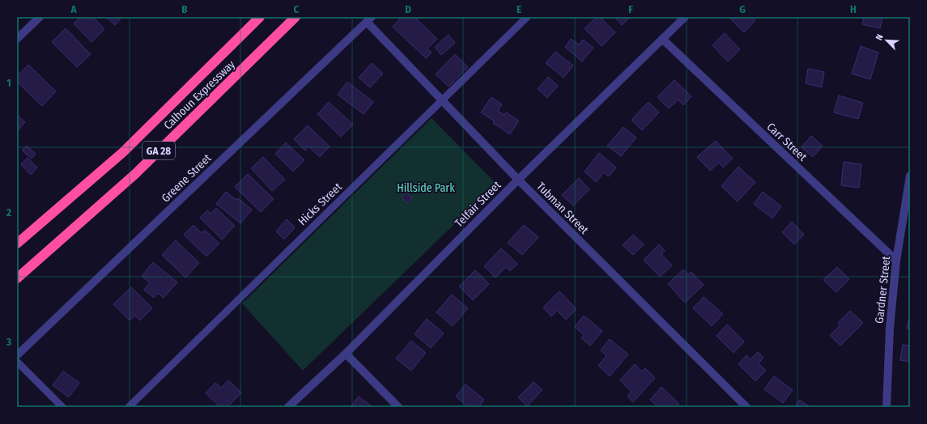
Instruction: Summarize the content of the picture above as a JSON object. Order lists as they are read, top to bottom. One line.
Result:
{"streets":{"highway":["Calhoun Expressway","GA 28"],"street":["Carr Street","Greene Street","Telfair Street","Tubman Street","Gardner Street"],"lane":["Hicks Street"]},"crossings":[["Carr Street","Telfair Street"],["Carr Street","Gardner Street"],["Greene Street","Tubman Street"],["Hicks Street","Tubman Street"],["Telfair Street","Tubman Street"]],"parks":["Hillside Park"],"north":"top left","grid":{"columns":["A","B","C","D","E","F","G","H"],"rows":["1","2","3"]}}
